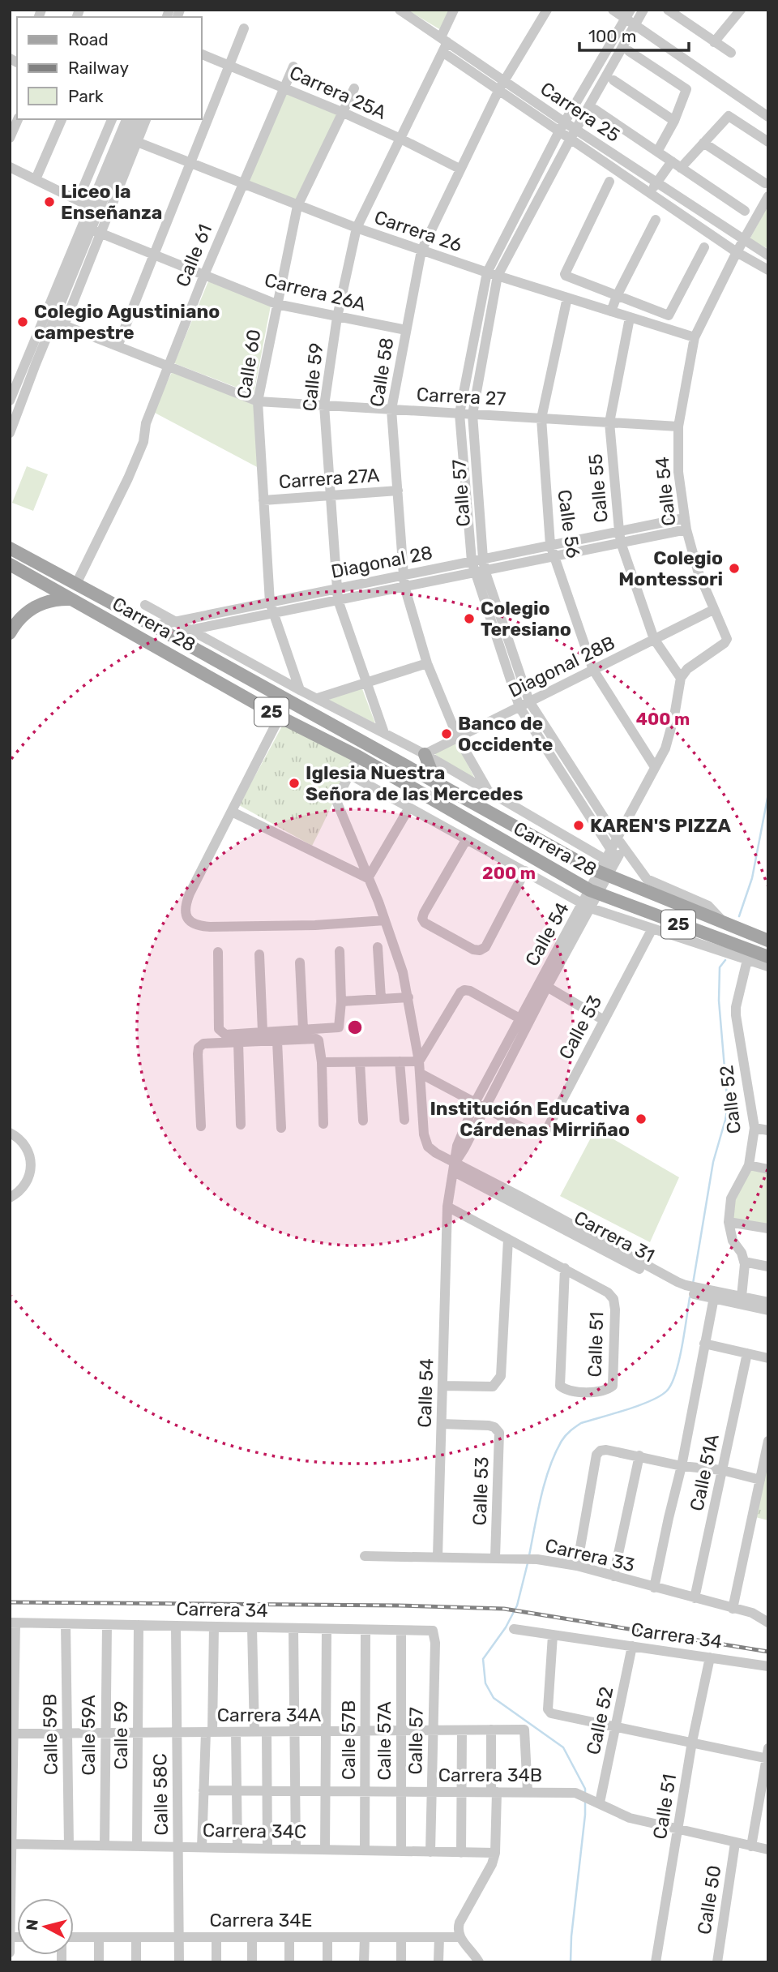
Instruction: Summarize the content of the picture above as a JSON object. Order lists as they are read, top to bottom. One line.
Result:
{"streets":{"main road":["Carrera 28","25"],"street":["Carrera 25A","Carrera 25","Carrera 26","Calle 61","Carrera 26A","Calle 60","Calle 58","Calle 59","Carrera 27","Carrera 27A","Calle 55","Calle 54","Calle 57","Calle 56","Diagonal 28","Diagonal 28B","Calle 53","Calle 52","Carrera 31","Calle 51","Calle 51A","Carrera 33","Carrera 34","Carrera 34A","Calle 59B","Calle 59A","Calle 57B","Calle 57A","Carrera 34B","Calle 58C","Carrera 34C","Calle 50","Carrera 34E"]},"crossings":[["Carrera 25A","Calle 61"],["Carrera 25A","Calle 60"],["Carrera 25A","Calle 58"],["Carrera 25A","Calle 59"],["Carrera 25","Calle 58"],["Carrera 25","Calle 59"],["Carrera 25","Calle 54"],["Carrera 25","Calle 57"],["Carrera 26","Calle 61"],["Carrera 26","Calle 60"],["Carrera 26","Calle 58"],["Carrera 26","Calle 59"],["Carrera 26","Calle 55"],["Carrera 26","Calle 54"],["Carrera 26","Calle 57"],["Carrera 26","Calle 56"],["Calle 61","Carrera 26A"],["Calle 61","Carrera 27"],["Calle 61","Carrera 28"],["Carrera 26A","Calle 60"],["Carrera 26A","Calle 58"],["Carrera 26A","Calle 59"],["Calle 60","Carrera 27"],["Calle 60","Carrera 27A"],["Calle 60","Diagonal 28"],["Calle 60","Carrera 28"],["Calle 58","Carrera 27"],["Calle 58","Carrera 27A"],["Calle 58","Diagonal 28"],["Calle 58","Carrera 28"],["Calle 58","Diagonal 28B"],["Calle 59","Carrera 27"],["Calle 59","Carrera 27A"],["Calle 59","Diagonal 28"],["Calle 59","Carrera 28"],["Calle 59","Carrera 34"],["Calle 59","Carrera 34A"],["Calle 59","Carrera 34C"],["Carrera 27","Calle 55"],["Carrera 27","Calle 54"],["Carrera 27","Calle 57"],["Carrera 27","Calle 56"],["Calle 55","Calle 54"],["Calle 55","Diagonal 28"],["Calle 55","Diagonal 28B"],["Calle 54","Calle 57"],["Calle 54","Calle 56"],["Calle 54","Diagonal 28"],["Calle 54","Carrera 28"],["Calle 54","Diagonal 28B"],["Calle 54","Calle 53"],["Calle 54","Carrera 31"],["Calle 54","Carrera 33"],["Calle 57","Diagonal 28"],["Calle 57","Carrera 28"],["Calle 57","Diagonal 28B"],["Calle 57","Carrera 34"],["Calle 57","Carrera 34A"],["Calle 57","Carrera 34B"],["Calle 57","Carrera 34C"],["Calle 56","Diagonal 28"],["Calle 56","Diagonal 28B"],["Diagonal 28","Carrera 28"],["Carrera 28","Diagonal 28B"],["Carrera 28","Calle 53"],["Carrera 28","Calle 52"],["Calle 53","Carrera 33"],["Calle 52","Carrera 31"],["Calle 52","Carrera 34"],["Calle 52","Carrera 34B"],["Calle 51","Carrera 34"],["Calle 51","Carrera 34B"],["Calle 51A","Carrera 33"],["Carrera 34","Calle 59B"],["Carrera 34","Calle 59A"],["Carrera 34","Calle 57B"],["Carrera 34","Calle 57A"],["Carrera 34","Calle 58C"],["Carrera 34A","Calle 59B"],["Carrera 34A","Calle 59A"],["Carrera 34A","Calle 57B"],["Carrera 34A","Calle 57A"],["Carrera 34A","Carrera 34B"],["Carrera 34A","Calle 58C"],["Calle 59B","Carrera 34C"],["Calle 59A","Carrera 34C"],["Calle 57B","Carrera 34B"],["Calle 57B","Carrera 34C"],["Calle 57A","Carrera 34B"],["Calle 57A","Carrera 34C"],["Carrera 34B","Calle 50"],["Calle 58C","Carrera 34C"],["Calle 58C","Carrera 34E"]],"places":["Liceo la Enseñanza","Colegio Agustiniano campestre","Colegio Montessori","Colegio Teresiano","Banco de Occidente","Iglesia Nuestra Señora de las Mercedes","KAREN'S PIZZA","Institución Educativa Cárdenas Mirriñao"],"legend":["Road","Railway","Park"],"scale_bar":"100 m","north":"left","rings":["400 m","200 m"]}
